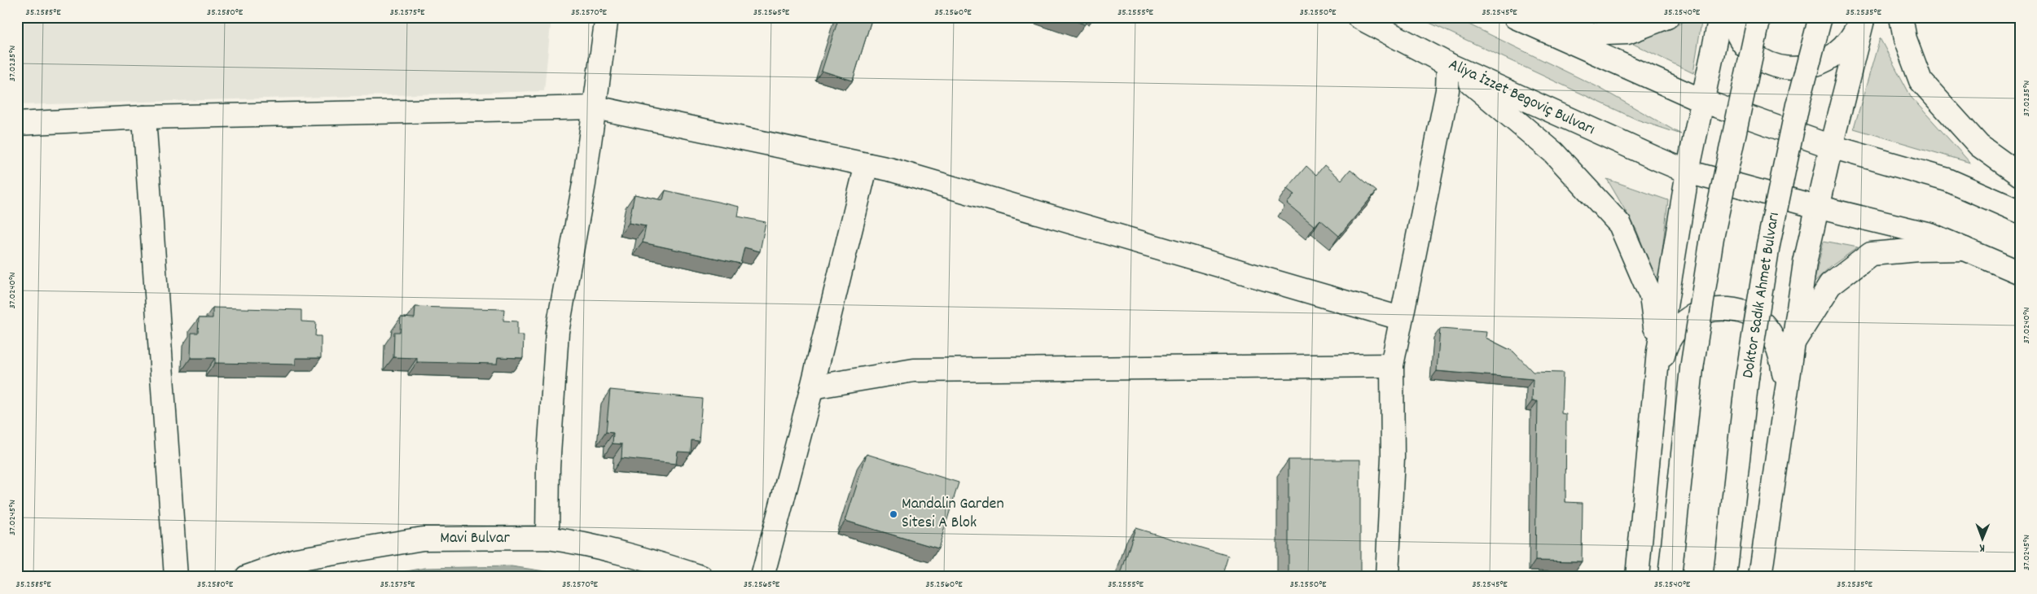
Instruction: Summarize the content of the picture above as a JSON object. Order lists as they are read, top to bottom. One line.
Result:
{"streets":{"main road":["Aliya İzzet Begoviç Bulvarı","Doktor Sadık Ahmet Bulvarı","Mavi Bulvar"]},"places":["Mandalin Garden Sitesi A Blok"],"north":"bottom","coordinates":["35.2585°E","35.2580°E","35.2575°E","35.2570°E","35.2565°E","35.2560°E","35.2555°E","35.2550°E","35.2545°E","35.2540°E","35.2535°E","37.0235°N","37.0240°N","37.0245°N"]}
